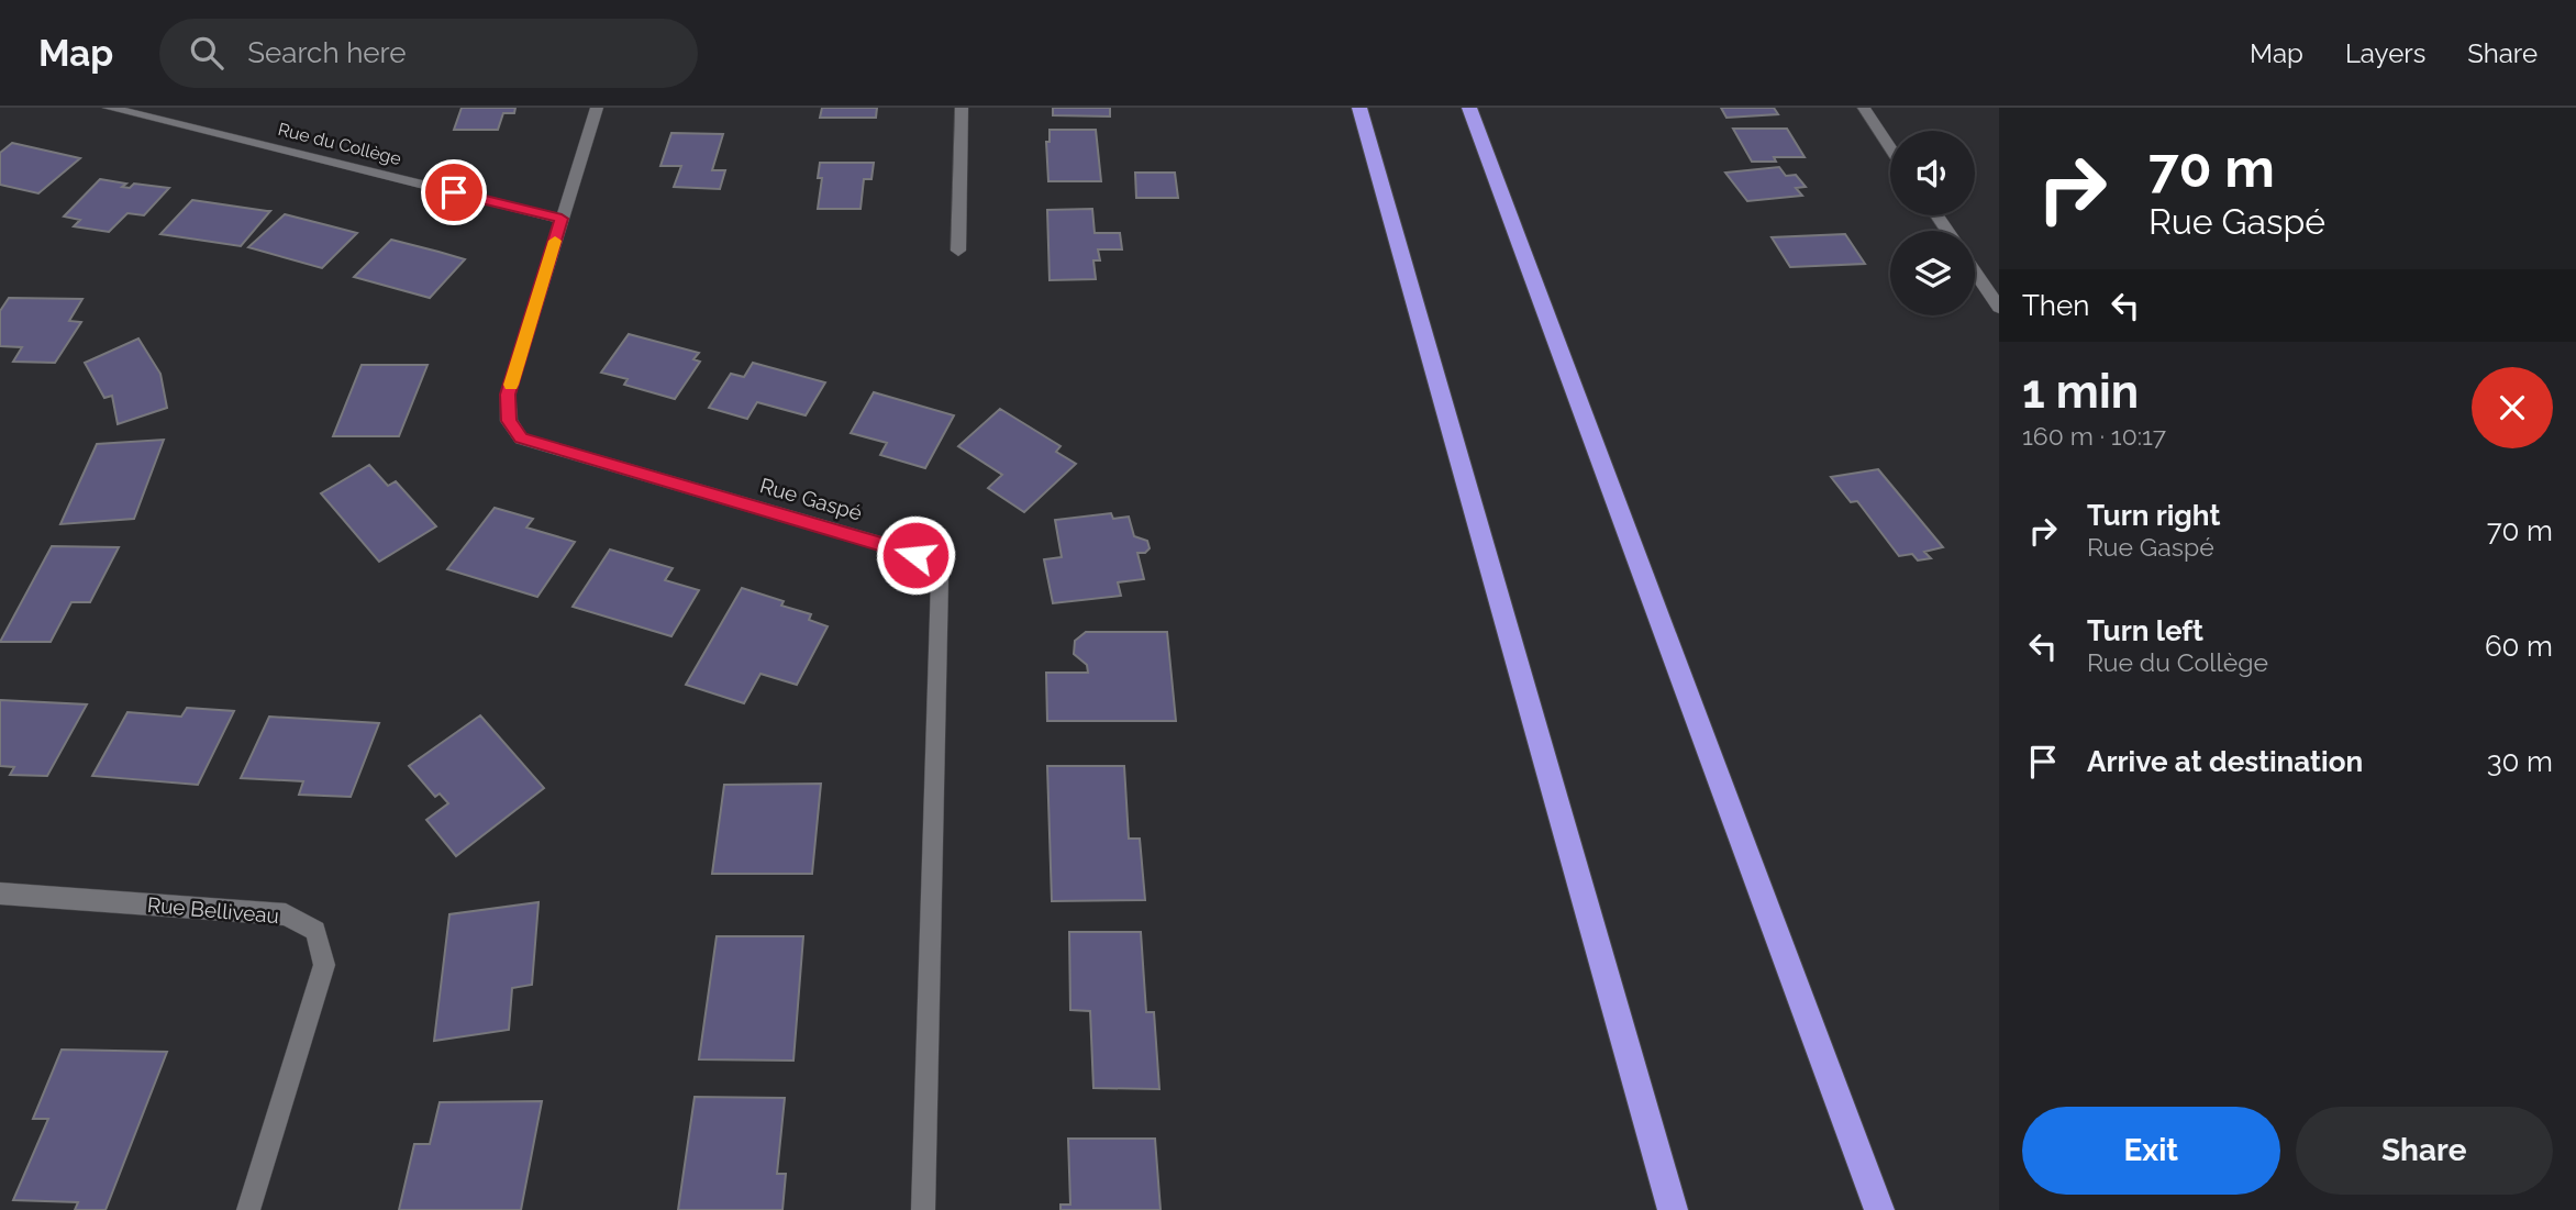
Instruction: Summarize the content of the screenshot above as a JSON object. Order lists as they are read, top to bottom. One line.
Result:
{"streets":{"street":["Rue du Collège","Rue Gaspé","Rue Belliveau"]},"crossings":[["Rue du Collège","Rue Gaspé"]],"page":{"header":"Map","search":"Search here","nav":["Map","Layers","Share"],"turn":["70 m","Rue Gaspé"],"then":"Then","heading":["1 min","160 m · 10:17"],"list":[{"name":"Turn right","note":"Rue Gaspé","value":"70 m"},{"name":"Turn left","note":"Rue du Collège","value":"60 m"},{"name":"Arrive at destination","value":"30 m"}],"buttons":["Exit","Share"]}}
